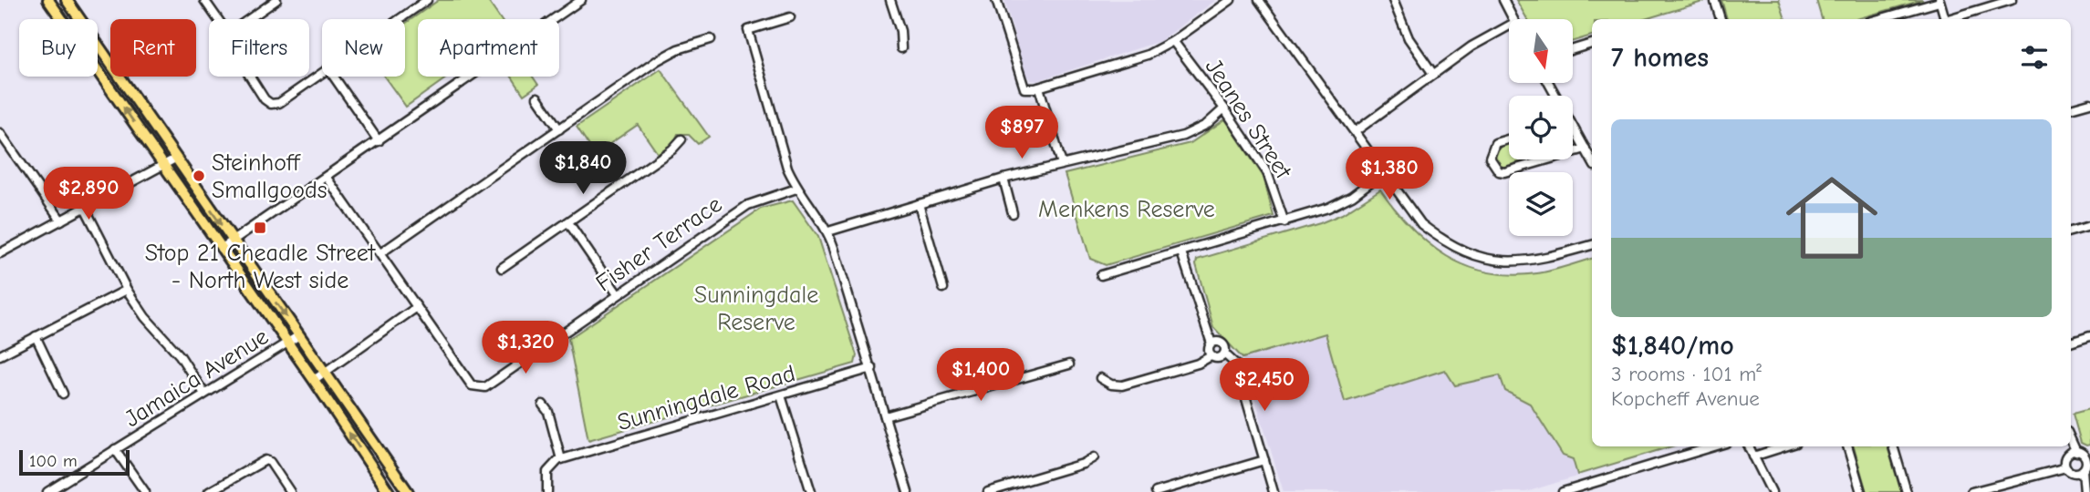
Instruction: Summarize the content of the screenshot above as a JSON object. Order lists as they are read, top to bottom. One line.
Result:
{"streets":{"street":["Jeanes Street","Fisher Terrace","Jamaica Avenue","Sunningdale Road"]},"parks":["Menkens Reserve","Sunningdale Reserve"],"places":{"other":["Steinhoff Smallgoods"],"transit":["Stop 21 Cheadle Street - North West side"]},"scale_bar":"100 m","north":"bottom","page":{"chip":["Buy","Rent","Filters","New","Apartment"],"heading":"7 homes","list":[{"name":"$1,840/mo","note":"3 rooms · 101 m² · Kopcheff Avenue"}],"price":["$897","$1,840","$1,380","$2,890","$1,320","$1,400","$2,450"],"scale":"100 m"}}
